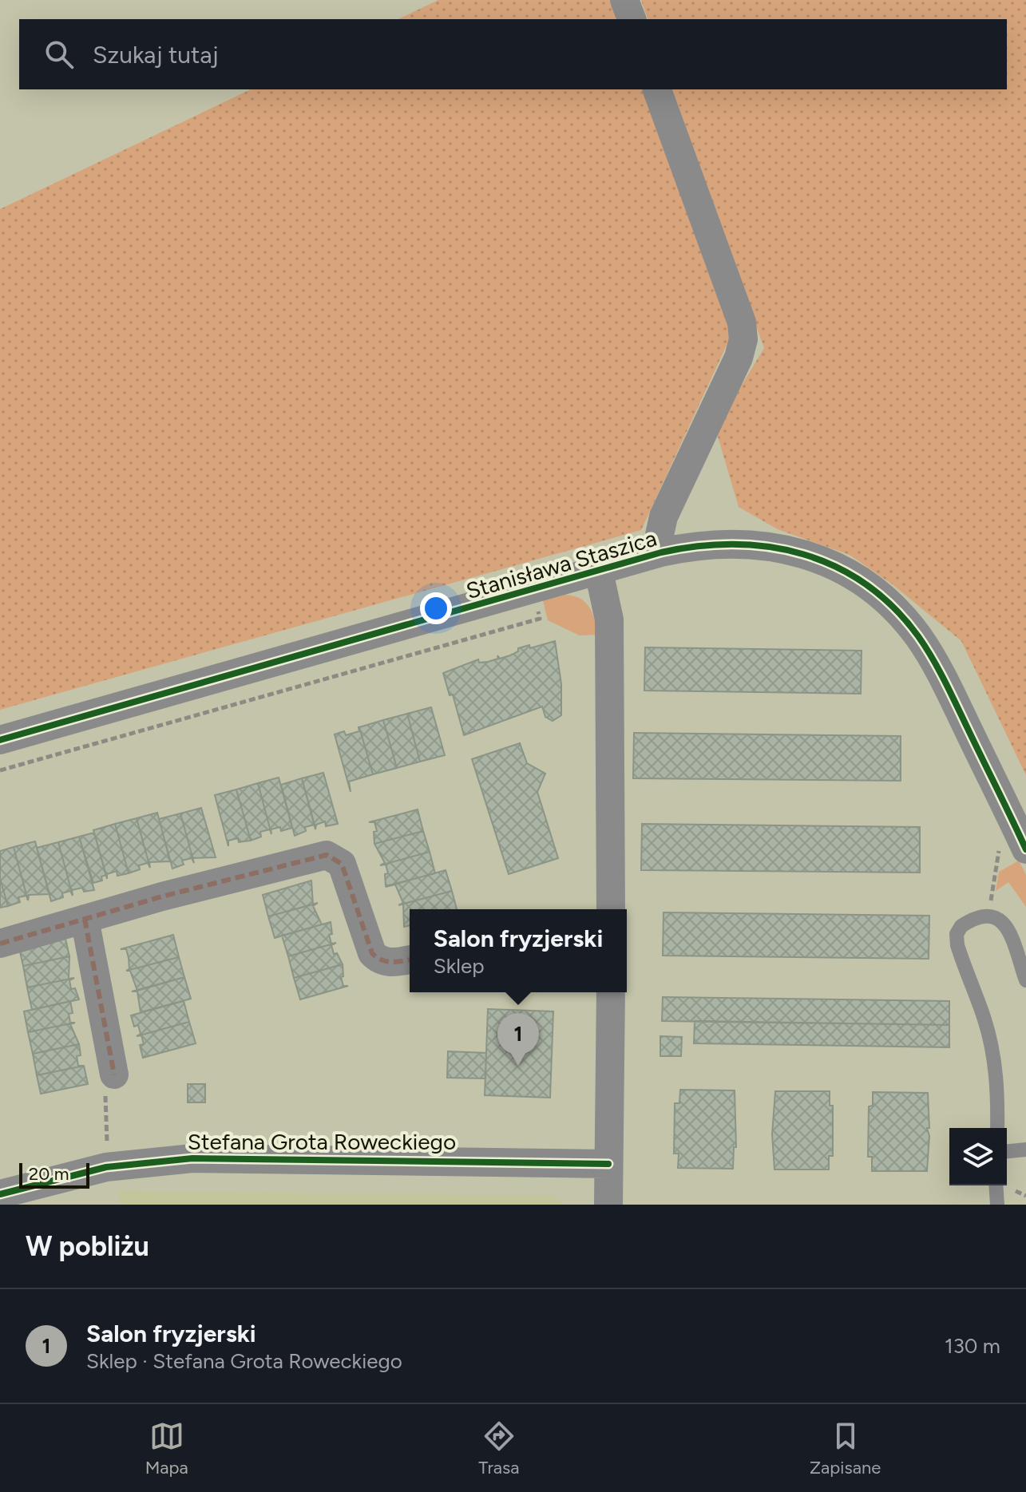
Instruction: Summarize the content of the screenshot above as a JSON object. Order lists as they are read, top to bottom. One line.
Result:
{"streets":{"street":["Stanisława Staszica","Stefana Grota Roweckiego"]},"scale_bar":"20 m","page":{"search":"Szukaj tutaj","popup":["Salon fryzjerski","Sklep"],"pins":"1","scale":"20 m","heading":"W pobliżu","list":[{"mark":"1","name":"Salon fryzjerski","note":"Sklep · Stefana Grota Roweckiego","value":"130 m"}],"nav":["Mapa","Trasa","Zapisane"]}}
